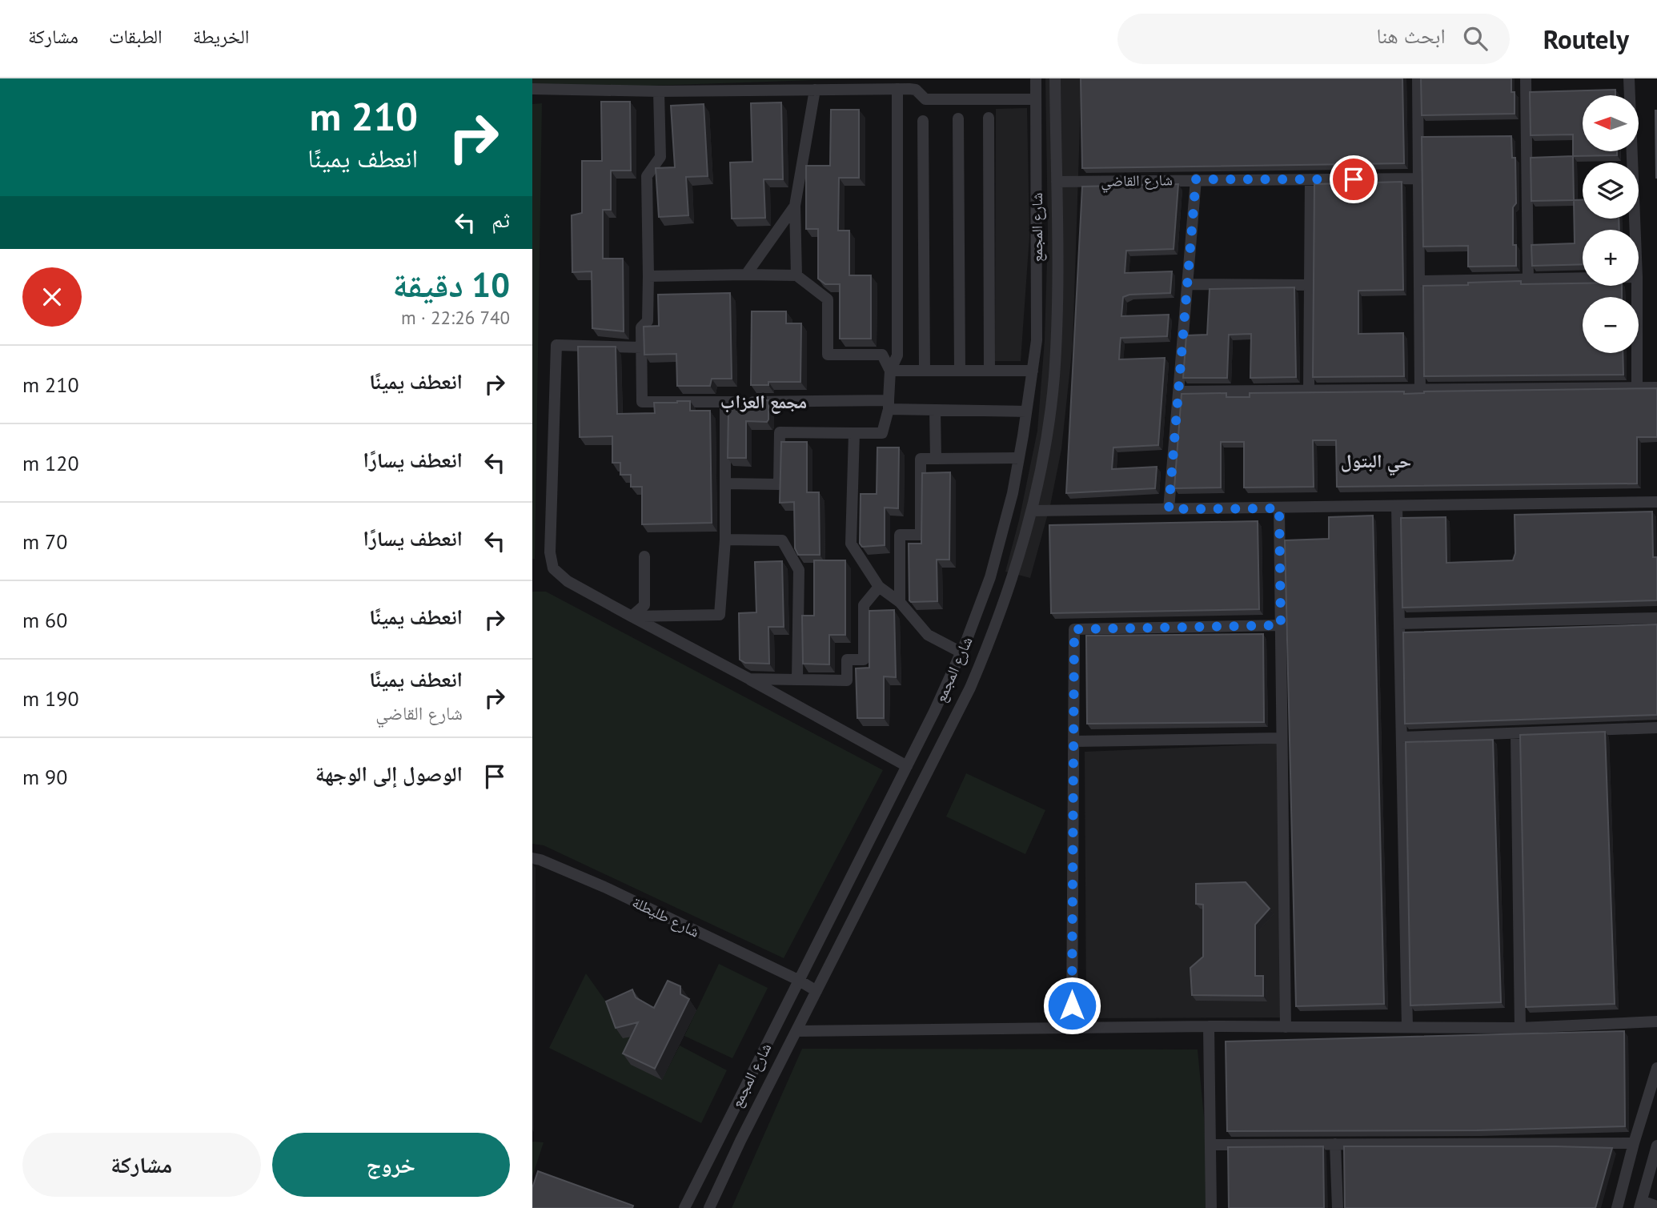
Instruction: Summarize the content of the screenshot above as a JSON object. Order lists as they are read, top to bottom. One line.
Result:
{"streets":{"street":["شارع القاضي","شارع المجمع","شارع طليطلة"]},"crossings":[["شارع القاضي","شارع المجمع"],["شارع المجمع","شارع طليطلة"]],"districts":["مجمع العزاب","حي البتول"],"north":"left","page":{"header":"Routely","search":"ابحث هنا","nav":["الخريطة","الطبقات","مشاركة"],"turn":["210 m","انعطف يمينًا"],"map_buttons":["+","−"],"then":"ثم","heading":["10 دقيقة","740 m · 22:26"],"list":[{"name":"انعطف يمينًا","value":"210 m"},{"name":"انعطف يسارًا","value":"120 m"},{"name":"انعطف يسارًا","value":"70 m"},{"name":"انعطف يمينًا","value":"60 m"},{"name":"انعطف يمينًا","note":"شارع القاضي","value":"190 m"},{"name":"الوصول إلى الوجهة","value":"90 m"}],"buttons":["خروج","مشاركة"]}}
